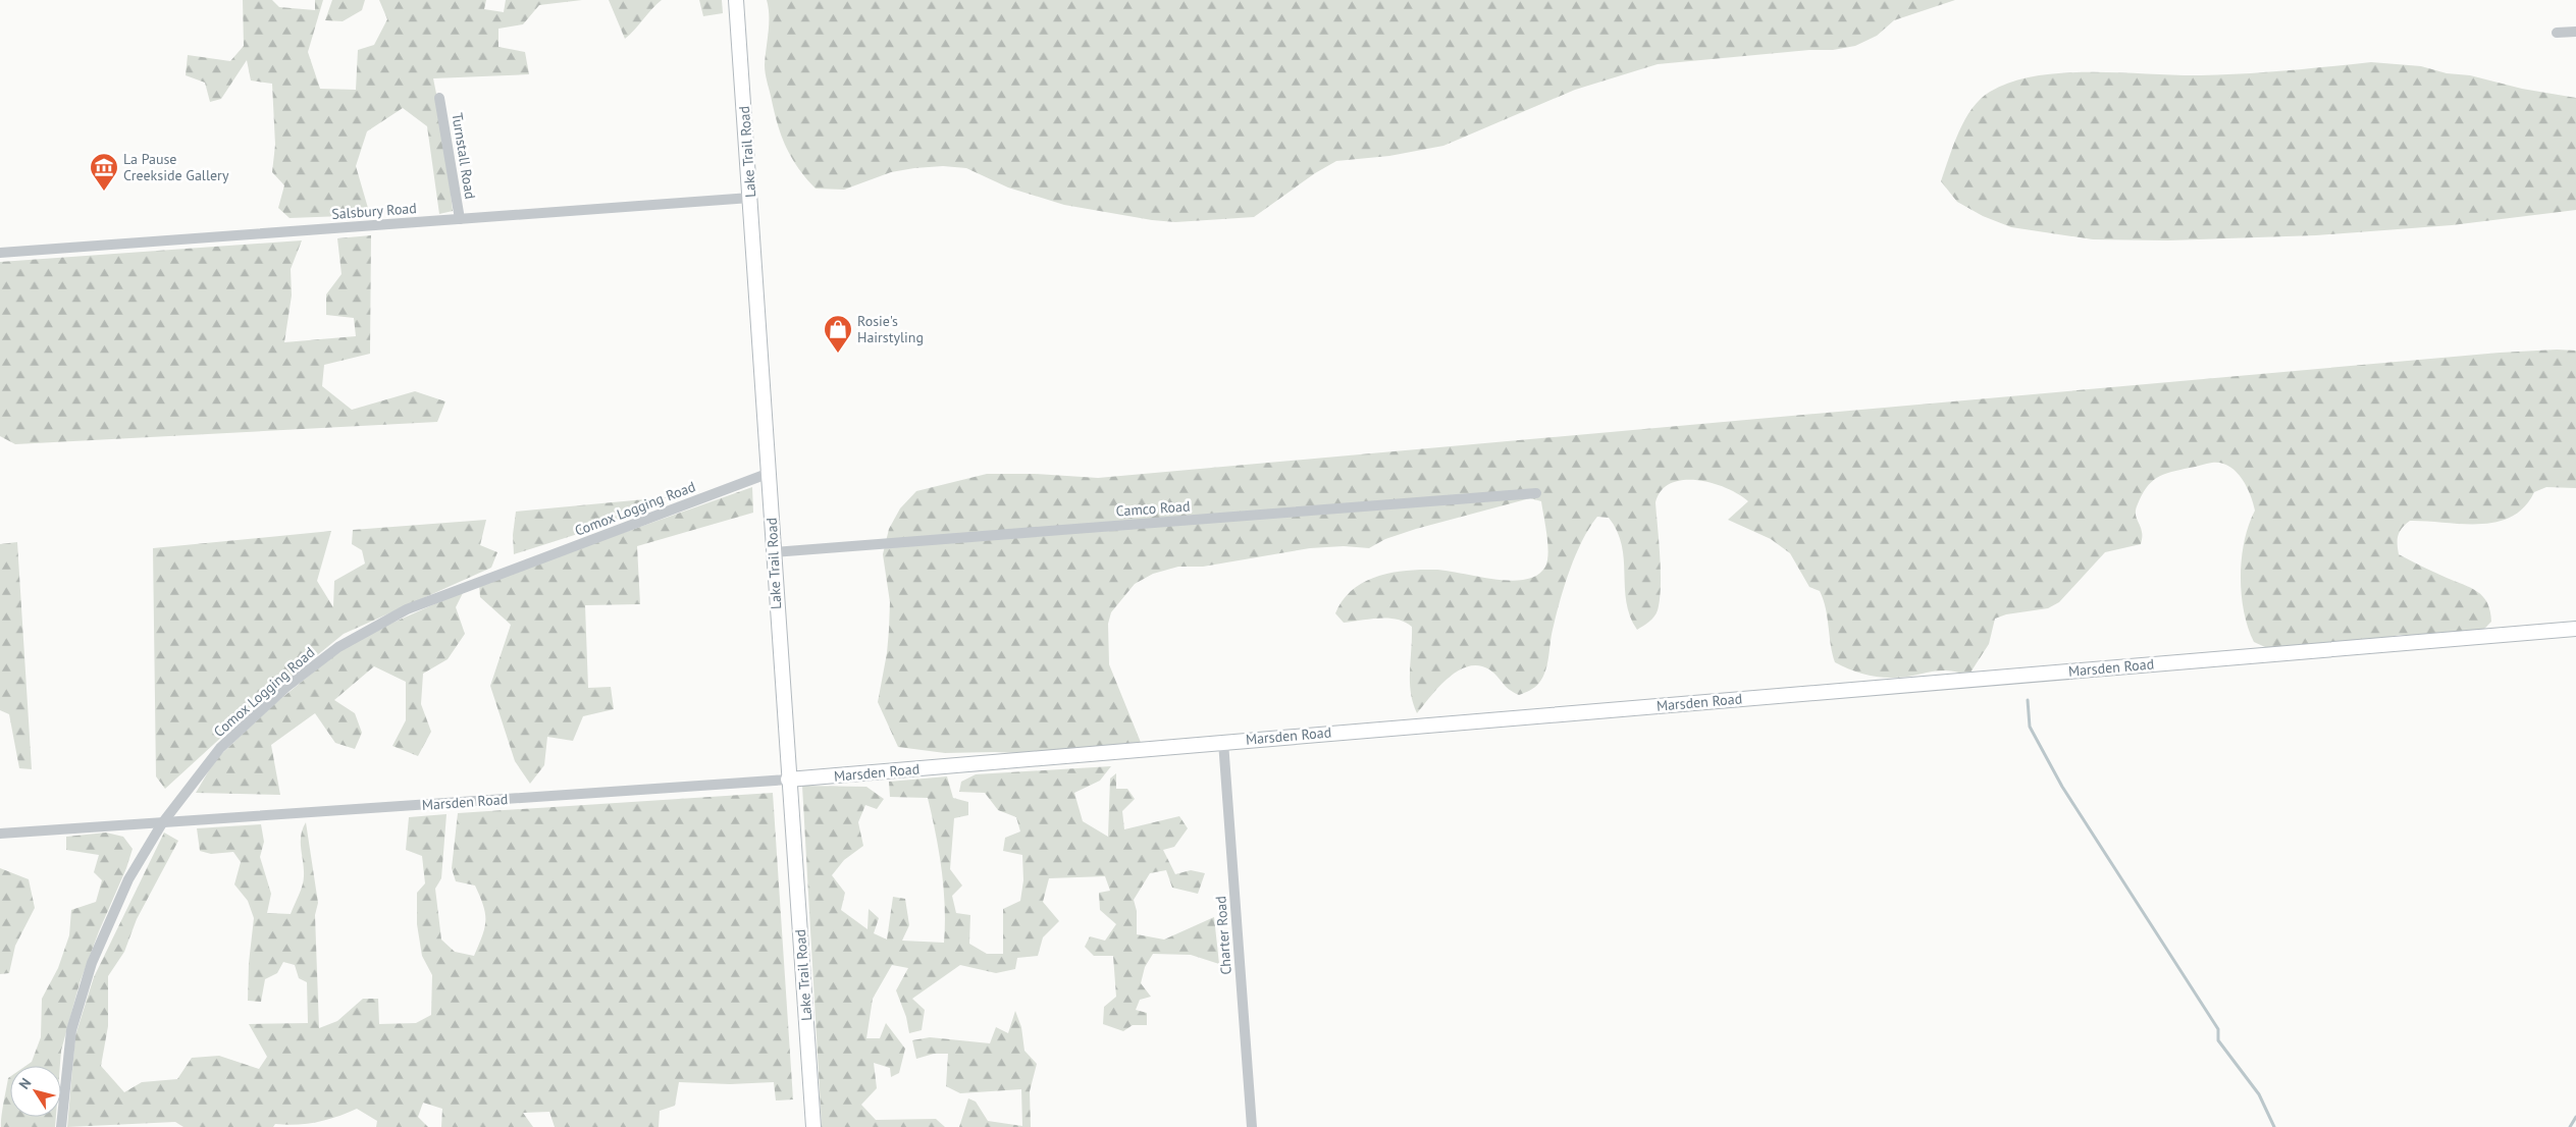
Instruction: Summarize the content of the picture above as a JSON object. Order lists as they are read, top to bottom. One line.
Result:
{"streets":{"street":["Lake Trail Road","Turnstall Road","Salsbury Road","Comox Logging Road","Camco Road","Marsden Road","Charter Road"]},"crossings":[["Lake Trail Road","Salsbury Road"],["Lake Trail Road","Comox Logging Road"],["Lake Trail Road","Camco Road"],["Lake Trail Road","Marsden Road"],["Turnstall Road","Salsbury Road"],["Comox Logging Road","Marsden Road"],["Marsden Road","Charter Road"]],"places":{"museum":["La Pause Creekside Gallery"],"shop":["Rosie's Hairstyling"]},"north":"top left"}
